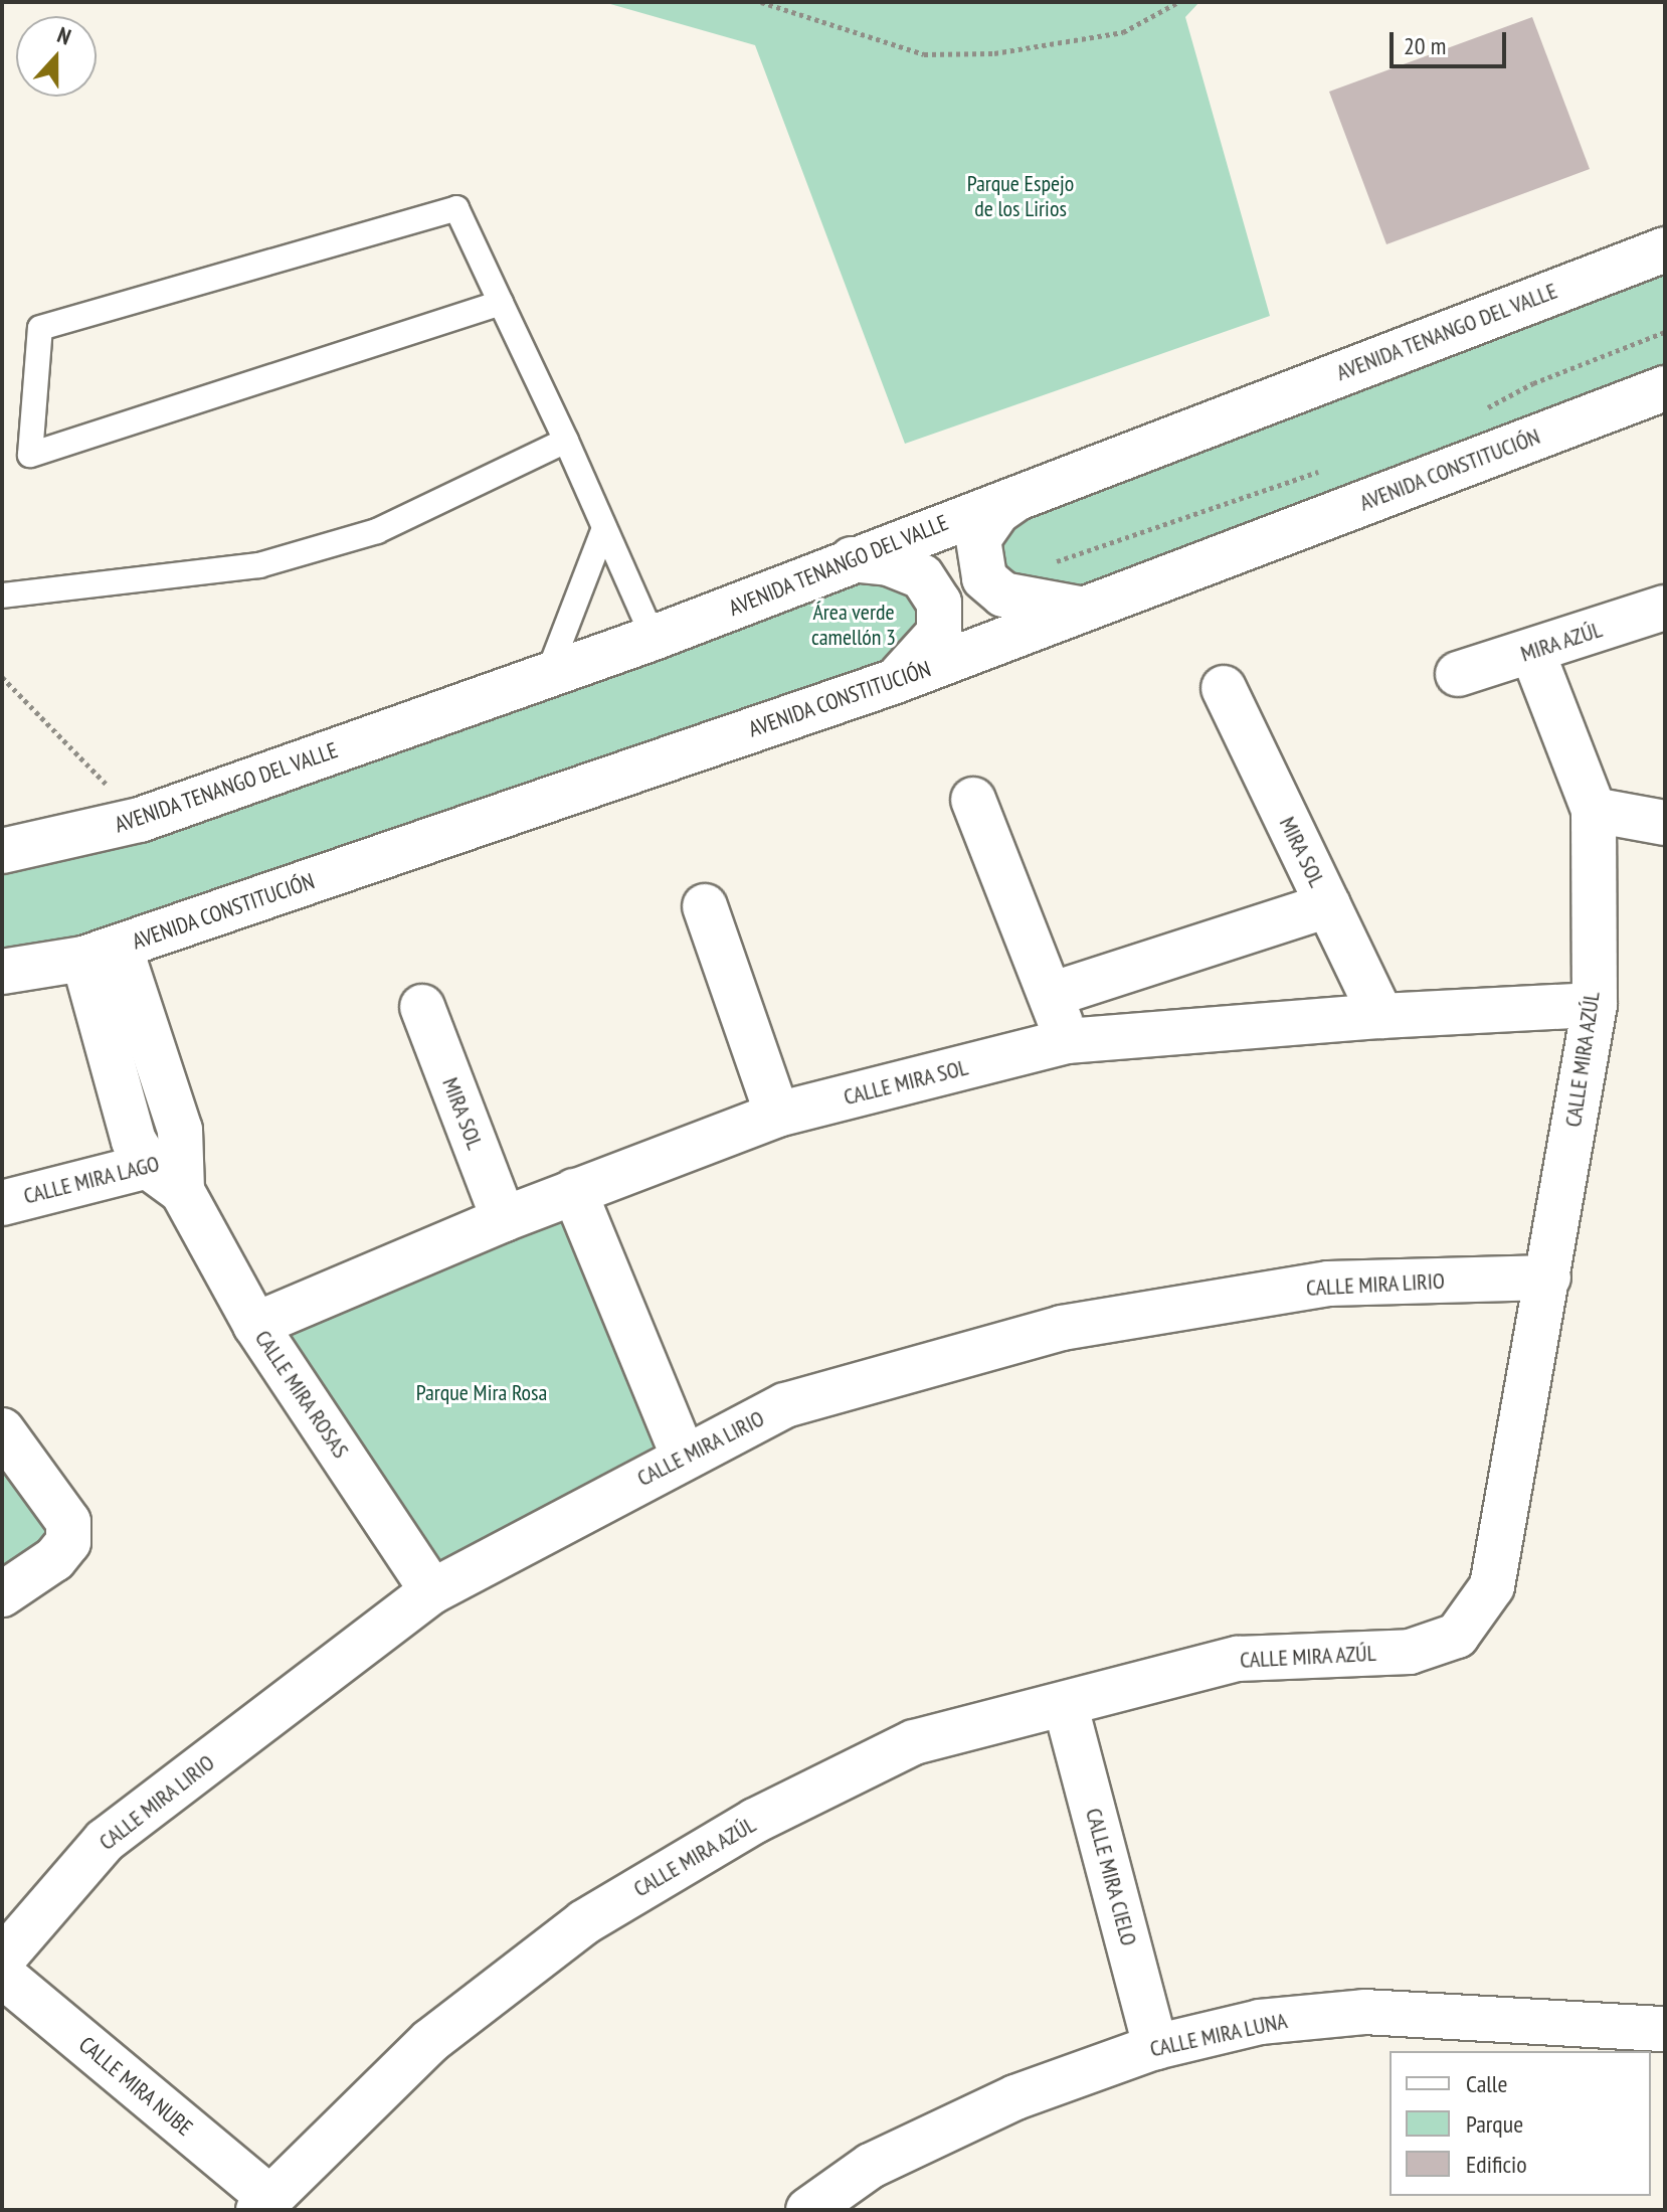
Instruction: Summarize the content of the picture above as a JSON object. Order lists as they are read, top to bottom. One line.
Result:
{"streets":{"street":["AVENIDA TENANGO DEL VALLE","AVENIDA CONSTITUCIÓN","MIRA AZÚL","MIRA SOL","CALLE MIRA AZÚL","CALLE MIRA SOL","CALLE MIRA LAGO","CALLE MIRA LIRIO","CALLE MIRA ROSAS","CALLE MIRA CIELO","CALLE MIRA LUNA","CALLE MIRA NUBE"]},"crossings":[["AVENIDA CONSTITUCIÓN","CALLE MIRA ROSAS"],["MIRA AZÚL","CALLE MIRA AZÚL"],["MIRA SOL","CALLE MIRA SOL"],["CALLE MIRA AZÚL","CALLE MIRA SOL"],["CALLE MIRA AZÚL","CALLE MIRA LIRIO"],["CALLE MIRA AZÚL","CALLE MIRA CIELO"],["CALLE MIRA AZÚL","CALLE MIRA NUBE"],["CALLE MIRA SOL","CALLE MIRA ROSAS"],["CALLE MIRA LAGO","CALLE MIRA ROSAS"],["CALLE MIRA LIRIO","CALLE MIRA ROSAS"],["CALLE MIRA CIELO","CALLE MIRA LUNA"]],"parks":["Parque Espejo de los Lirios","Área verde camellón 3","Parque Mira Rosa"],"legend":["Calle","Parque","Edificio"],"scale_bar":"20 m","north":"top"}
